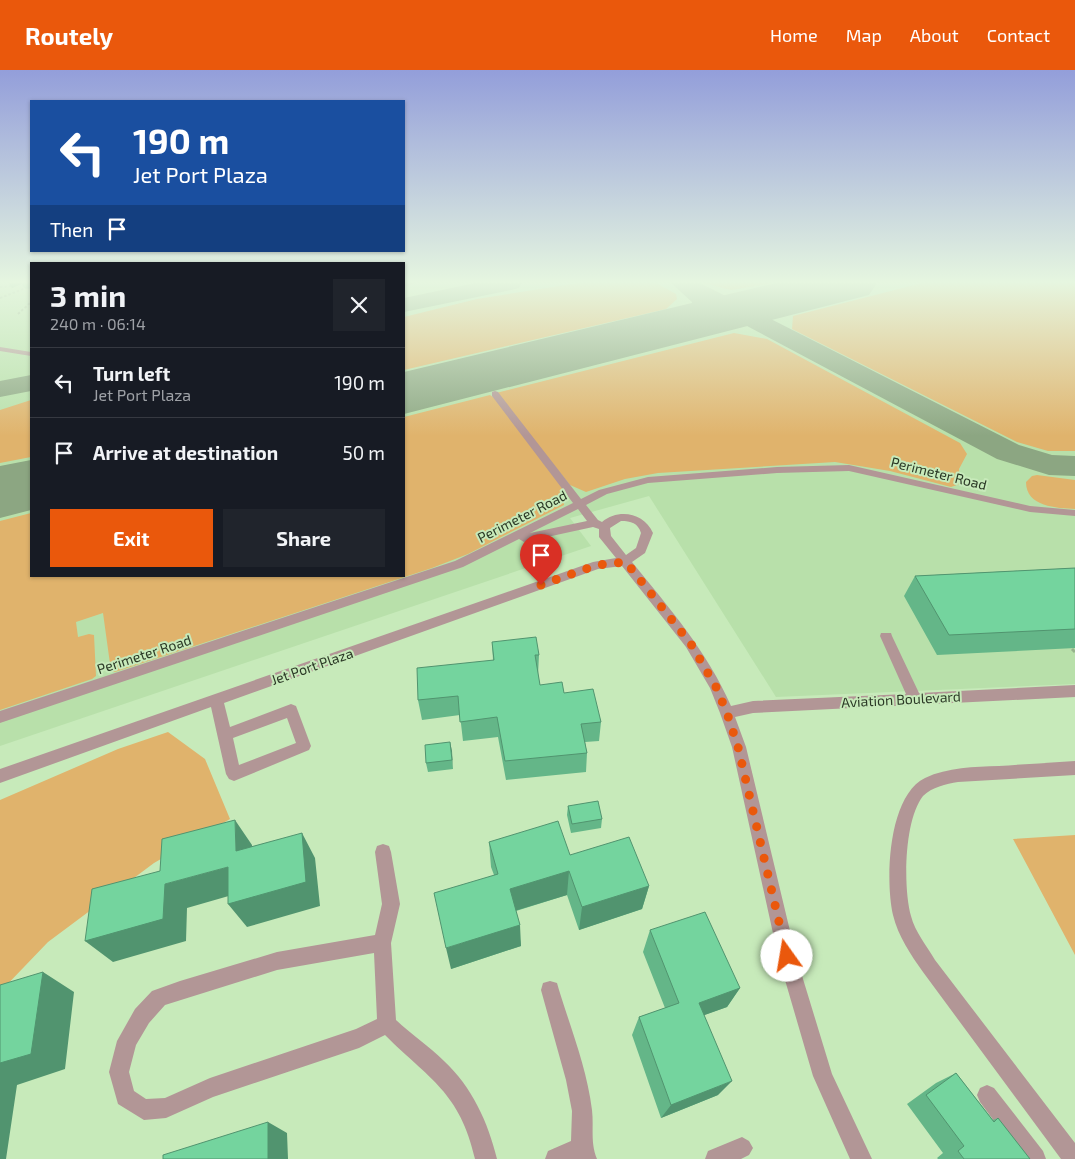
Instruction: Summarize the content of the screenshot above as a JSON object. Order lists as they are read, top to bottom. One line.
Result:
{"streets":{"street":["Perimeter Road","Jet Port Plaza","Aviation Boulevard"]},"page":{"header":"Routely","nav":["Home","Map","About","Contact"],"turn":["190 m","Jet Port Plaza"],"then":"Then","heading":["3 min","240 m · 06:14"],"list":[{"name":"Turn left","note":"Jet Port Plaza","value":"190 m"},{"name":"Arrive at destination","value":"50 m"}],"buttons":["Exit","Share"]}}
